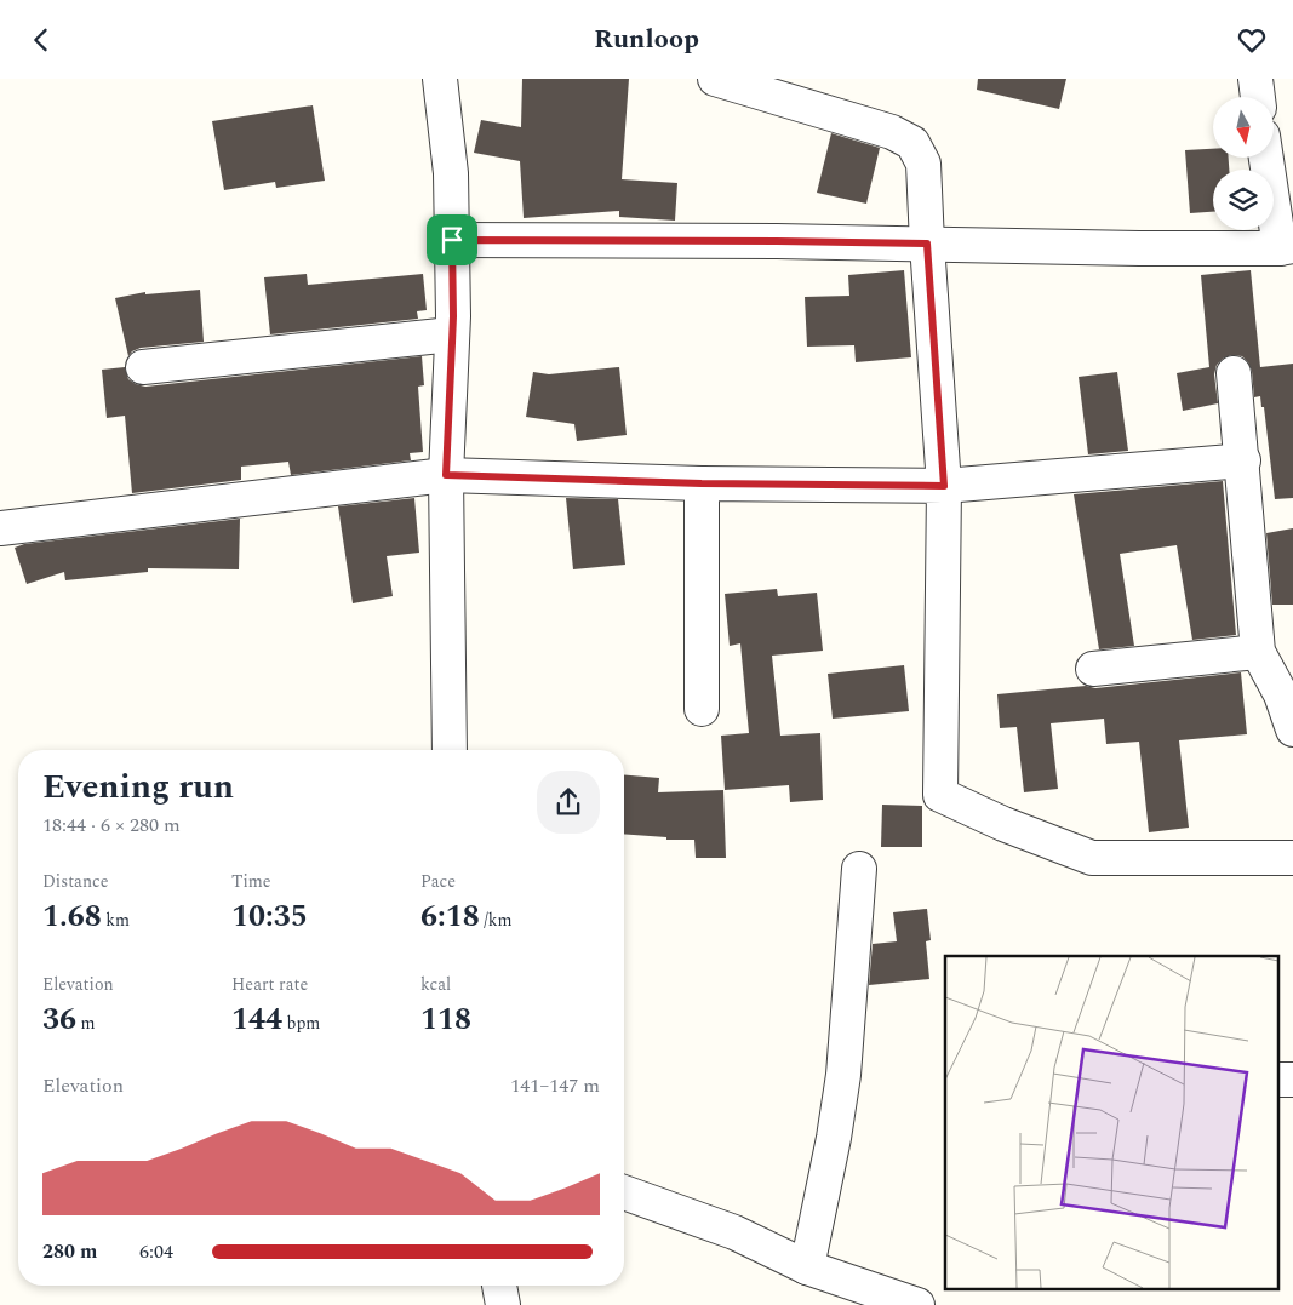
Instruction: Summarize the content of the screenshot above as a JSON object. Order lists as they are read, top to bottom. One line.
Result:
{"north":"bottom","page":{"header":"Runloop","heading":["Evening run","18:44 · 6 × 280 m"],"stats":[["Distance","1.68 km"],["Time","10:35"],["Pace","6:18 /km"],["Elevation","36 m"],["Heart rate","144 bpm"],["kcal","118"]],"chart":["Elevation","141–147 m"],"list":[{"name":"280 m","note":"6:04"}]}}
